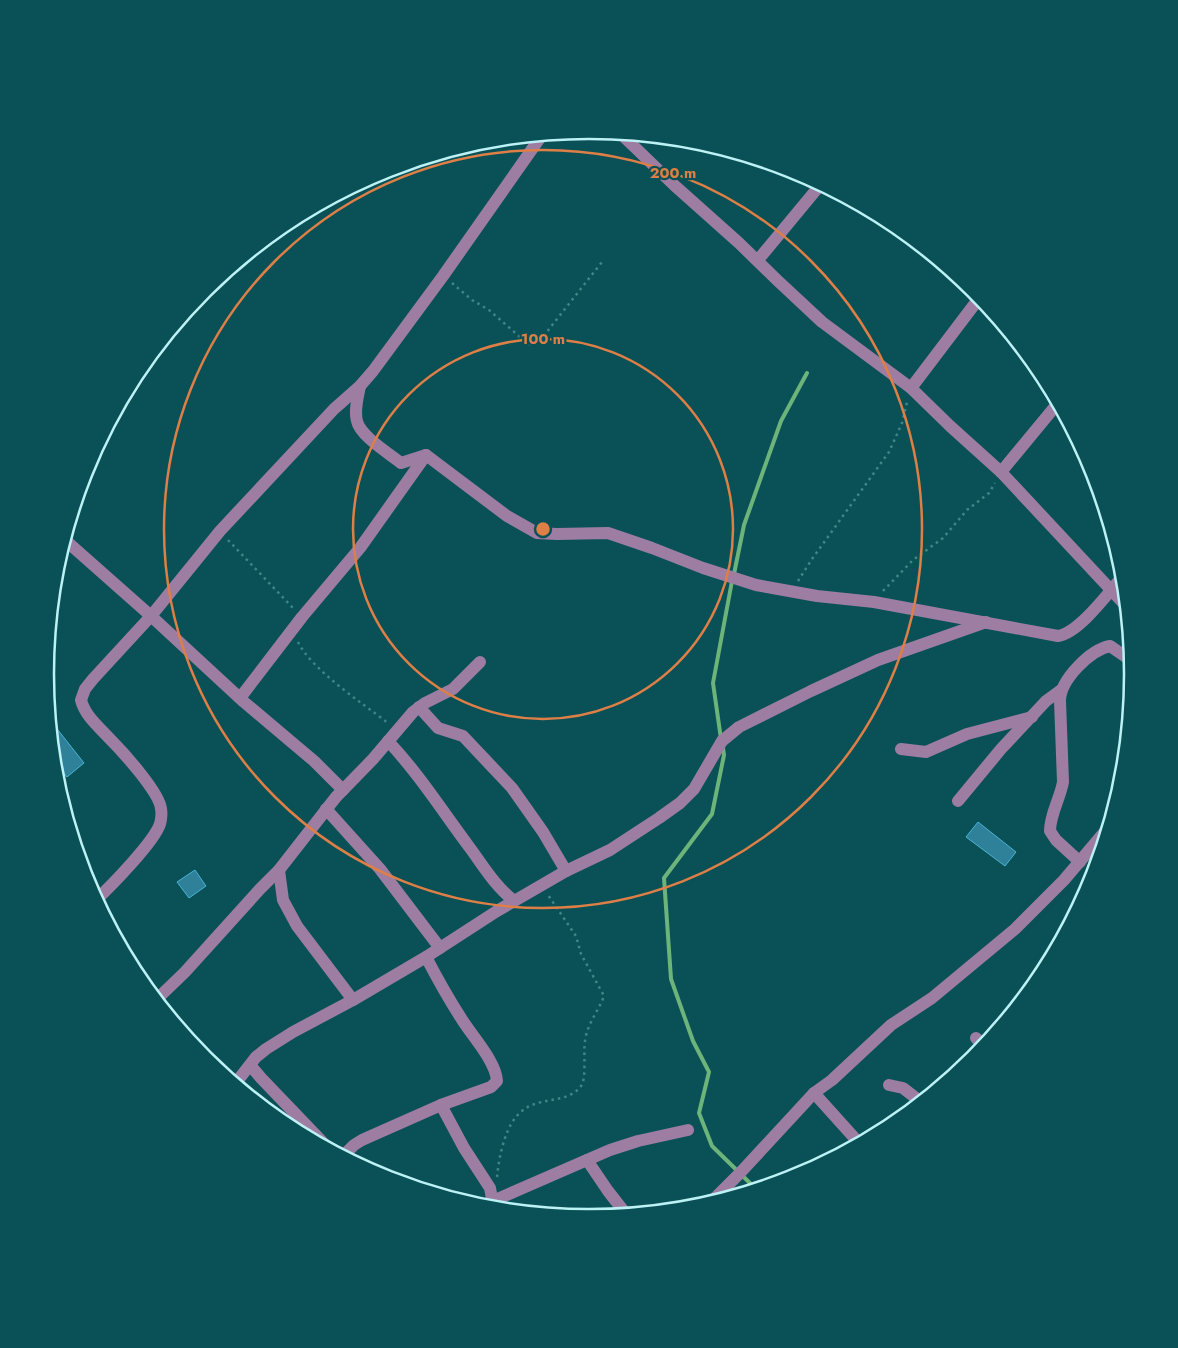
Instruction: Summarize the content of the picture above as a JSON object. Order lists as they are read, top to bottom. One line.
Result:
{"rings":["200 m","100 m"]}
